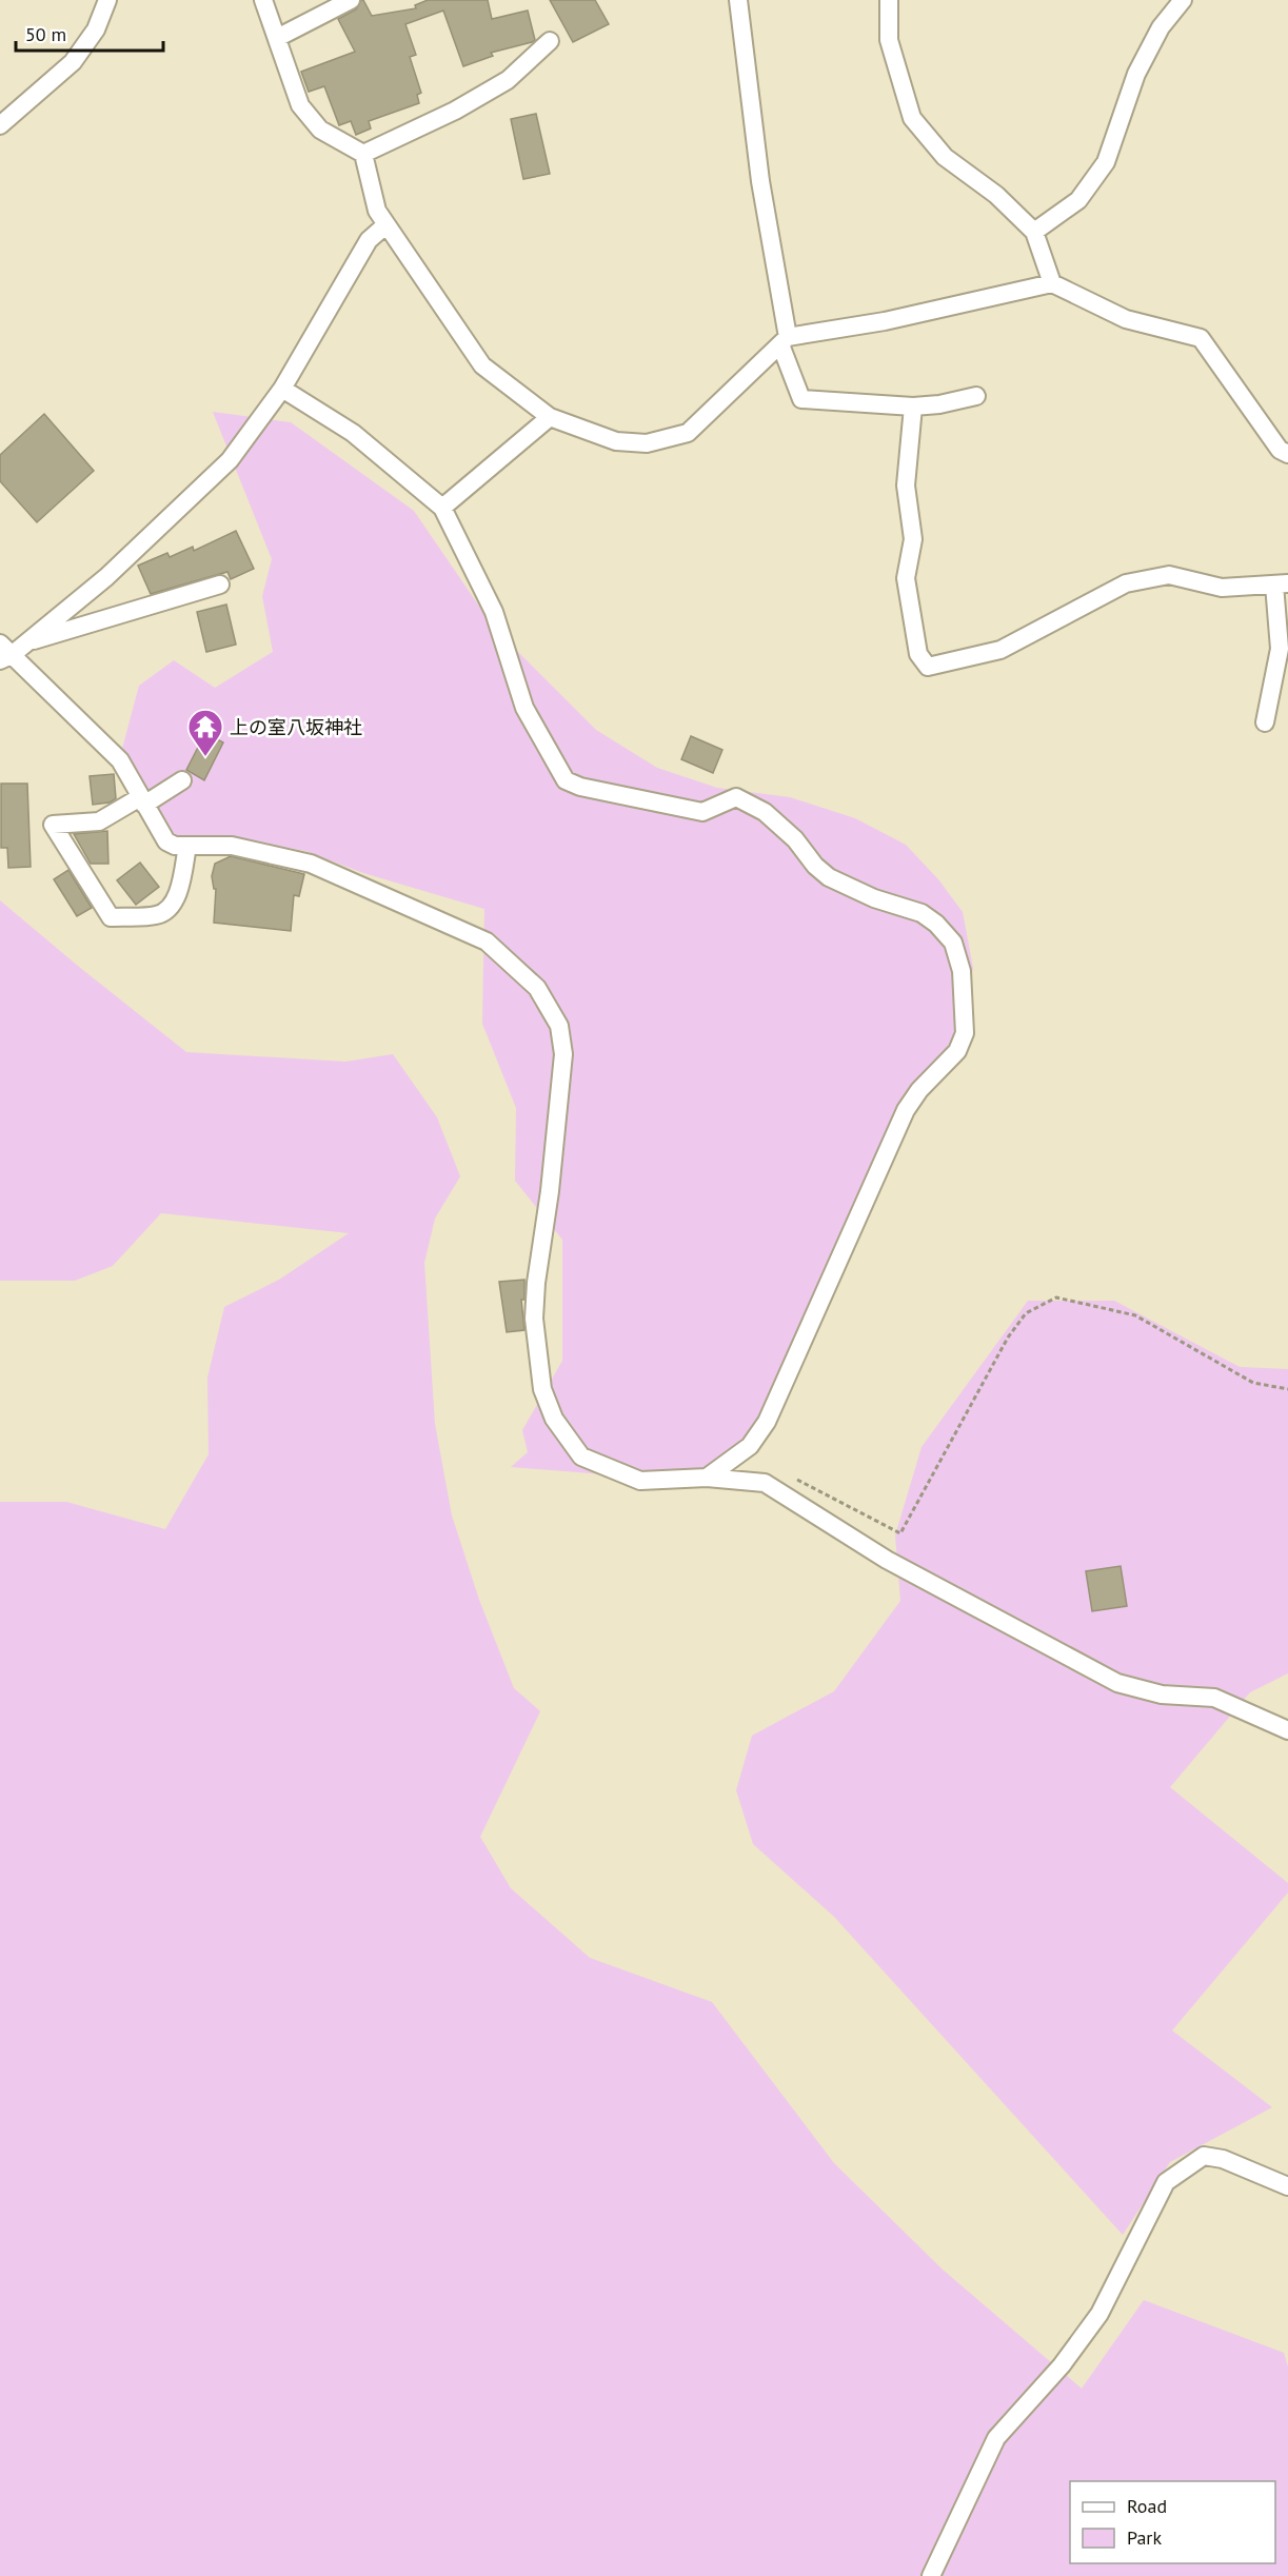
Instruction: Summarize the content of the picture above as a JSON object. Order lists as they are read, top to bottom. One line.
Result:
{"places":{"temple":["上の室八坂神社"]},"legend":["Road","Park"],"scale_bar":"50 m"}
